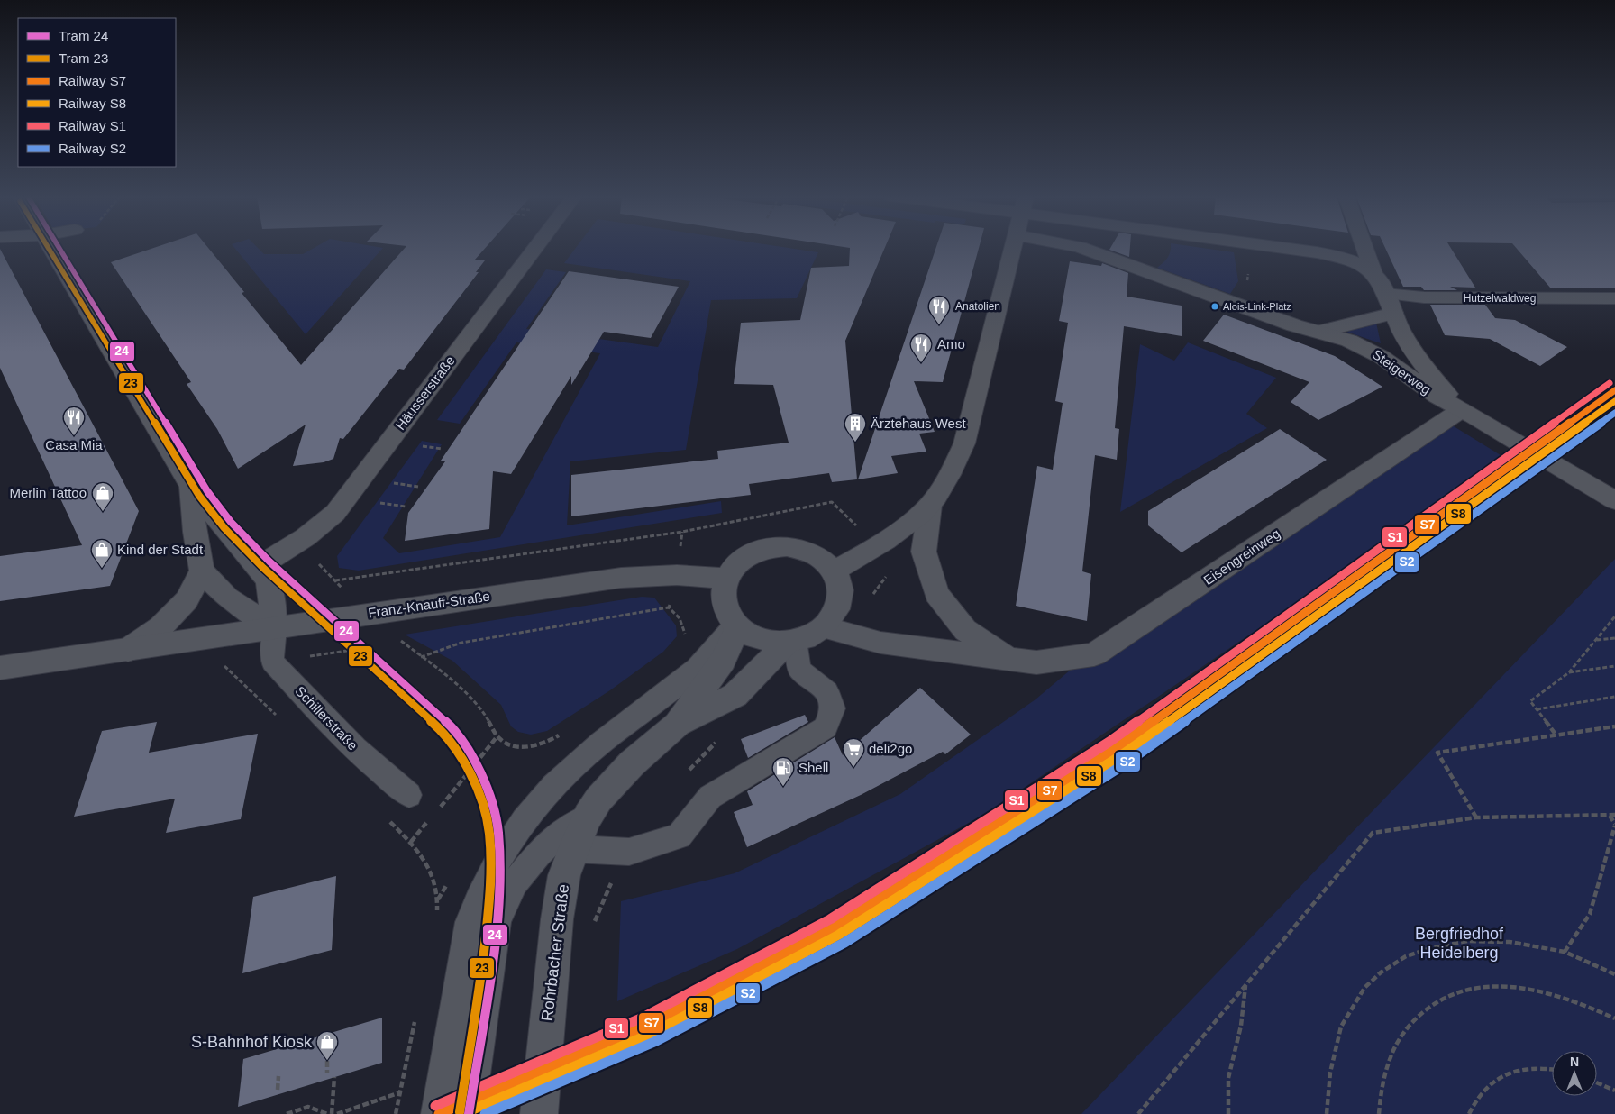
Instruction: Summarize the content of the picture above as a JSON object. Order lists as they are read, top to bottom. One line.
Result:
{"streets":{"street":["Hutzelwaldweg","Steigerweg","Häusserstraße","Eisengreinweg","Franz-Knauff-Straße","Schillerstraße","Rohrbacher Straße"]},"crossings":[["Steigerweg","Eisengreinweg"],["Häusserstraße","Schillerstraße"],["Eisengreinweg","Franz-Knauff-Straße"],["Eisengreinweg","Rohrbacher Straße"],["Franz-Knauff-Straße","Schillerstraße"],["Franz-Knauff-Straße","Rohrbacher Straße"]],"parks":["Bergfriedhof Heidelberg"],"places":{"other":["Alois-Link-Platz"],"restaurant":["Anatolien","Amo","Casa Mia"],"building":["Ärztehaus West"],"shop":["Merlin Tattoo","Kind der Stadt","S-Bahnhof Kiosk"],"supermarket":["deli2go"],"fuel station":["Shell"]},"lines":["tram line 24","tram line 23","rail line S1","rail line S7","rail line S8","rail line S2"],"legend":["Tram 24","Tram 23","Railway S7","Railway S8","Railway S1","Railway S2"],"north":"top"}
